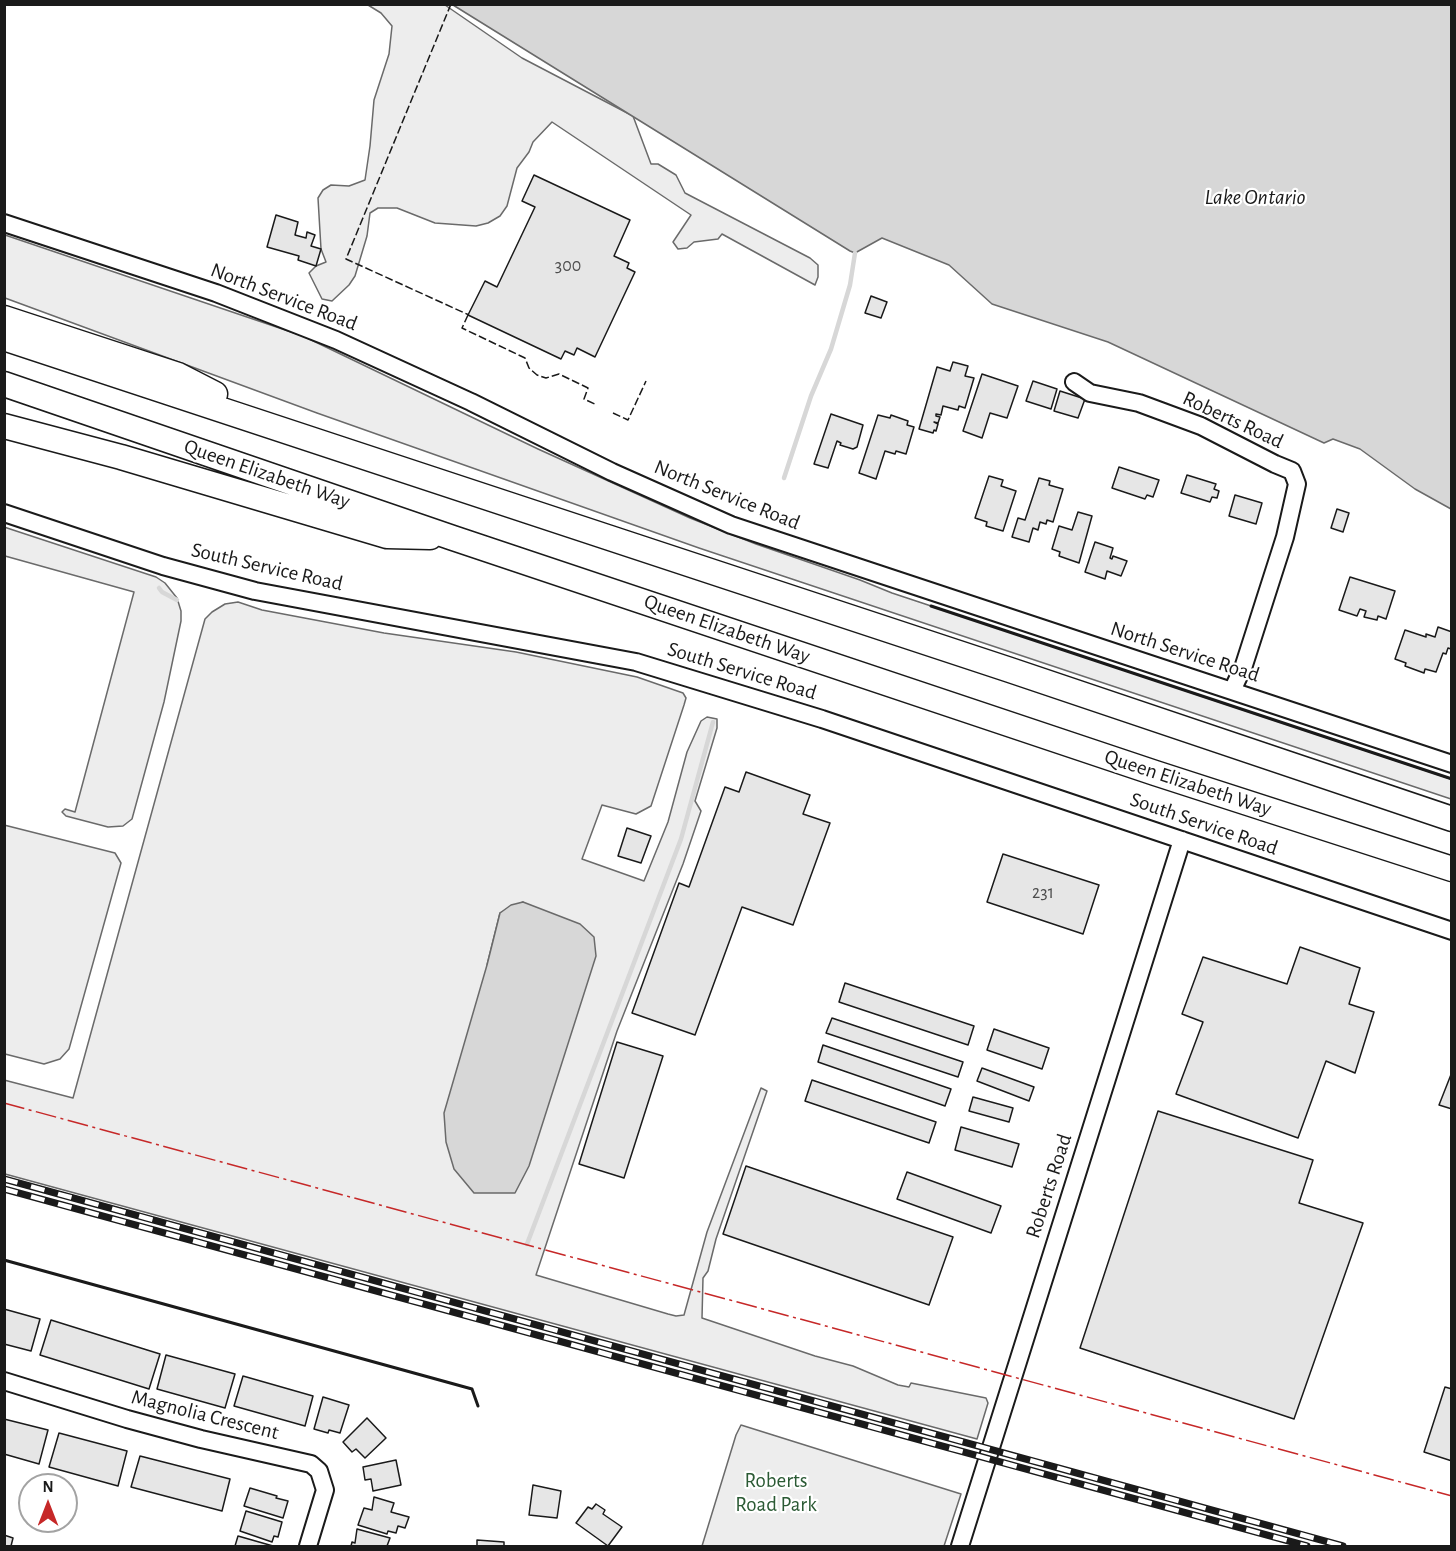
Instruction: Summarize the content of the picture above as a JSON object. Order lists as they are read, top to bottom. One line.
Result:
{"streets":{"highway":["Queen Elizabeth Way"],"street":["North Service Road","Roberts Road","South Service Road","Magnolia Crescent"]},"crossings":[["North Service Road","Roberts Road"],["Roberts Road","South Service Road"]],"water":["Lake Ontario"],"parks":["Roberts Road Park"],"house_numbers":["300","231"],"north":"top"}
